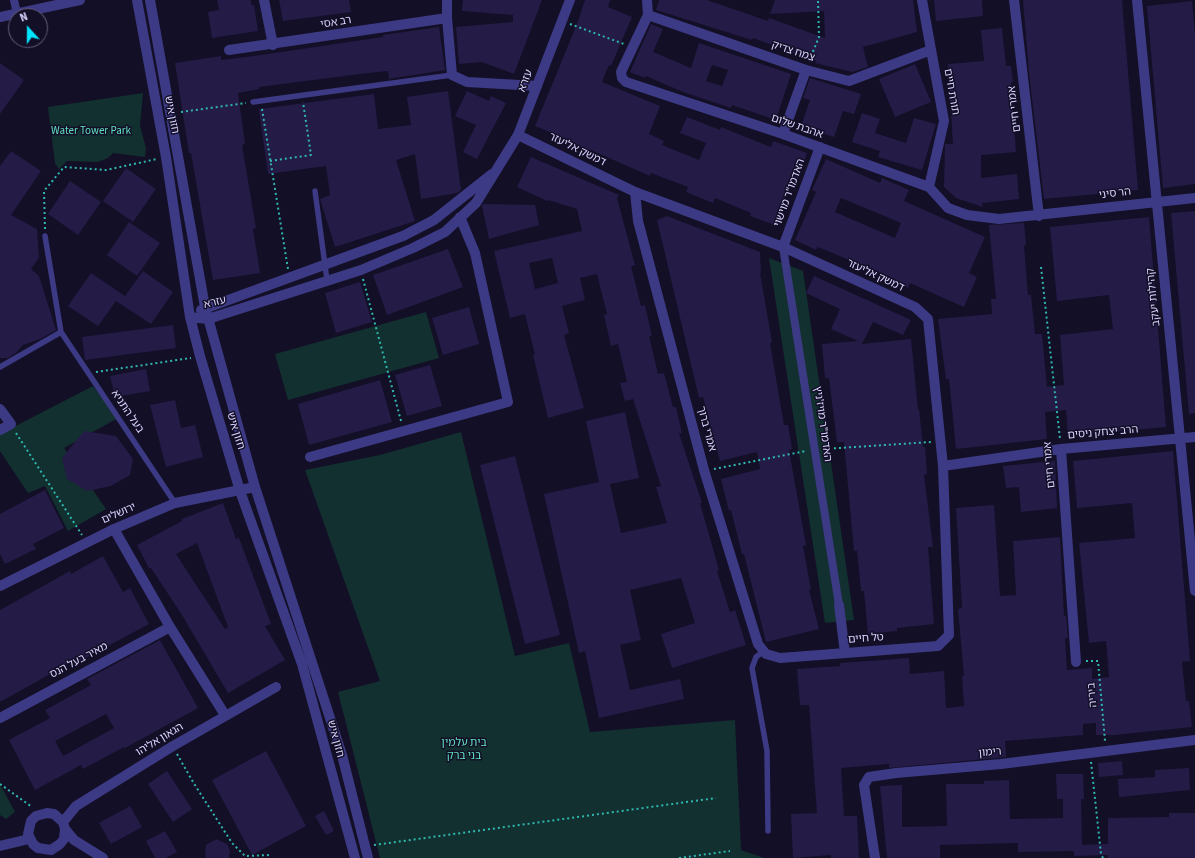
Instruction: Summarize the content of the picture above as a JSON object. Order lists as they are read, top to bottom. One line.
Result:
{"streets":{"street":["רב אסי","צמח צדיק","עזרא","תורת חיים","אמרי חיים","חזון איש","אהבת שלום","דמשק אליעזר","האדמו\"ר מוישוי","הר סיני","קהילות יעקב","האדמו\"ר מויז'ניץ","אמרי ברוך","הרב יצחק ניסים","ירושלים","טל חיים","מאיר בעל הנס","הגאון אליהו","רימון"],"lane":["בעל התניא"],"path":["ביריה"]},"crossings":[["צמח צדיק","תורת חיים"],["צמח צדיק","אהבת שלום"],["עזרא","חזון איש"],["עזרא","דמשק אליעזר"],["תורת חיים","אהבת שלום"],["אמרי חיים","אהבת שלום"],["אמרי חיים","הר סיני"],["אמרי חיים","הרב יצחק ניסים"],["אמרי חיים","ביריה"],["חזון איש","ירושלים"],["אהבת שלום","האדמו\"ר מוישוי"],["אהבת שלום","הר סיני"],["דמשק אליעזר","האדמו\"ר מוישוי"],["דמשק אליעזר","האדמו\"ר מויז'ניץ"],["דמשק אליעזר","אמרי ברוך"],["דמשק אליעזר","הרב יצחק ניסים"],["דמשק אליעזר","טל חיים"],["האדמו\"ר מוישוי","האדמו\"ר מויז'ניץ"],["הר סיני","קהילות יעקב"],["קהילות יעקב","הרב יצחק ניסים"],["בעל התניא","ירושלים"],["אמרי ברוך","טל חיים"],["ביריה","רימון"]],"parks":["Water Tower Park","בית עלמין בני ברק"],"north":"top"}
